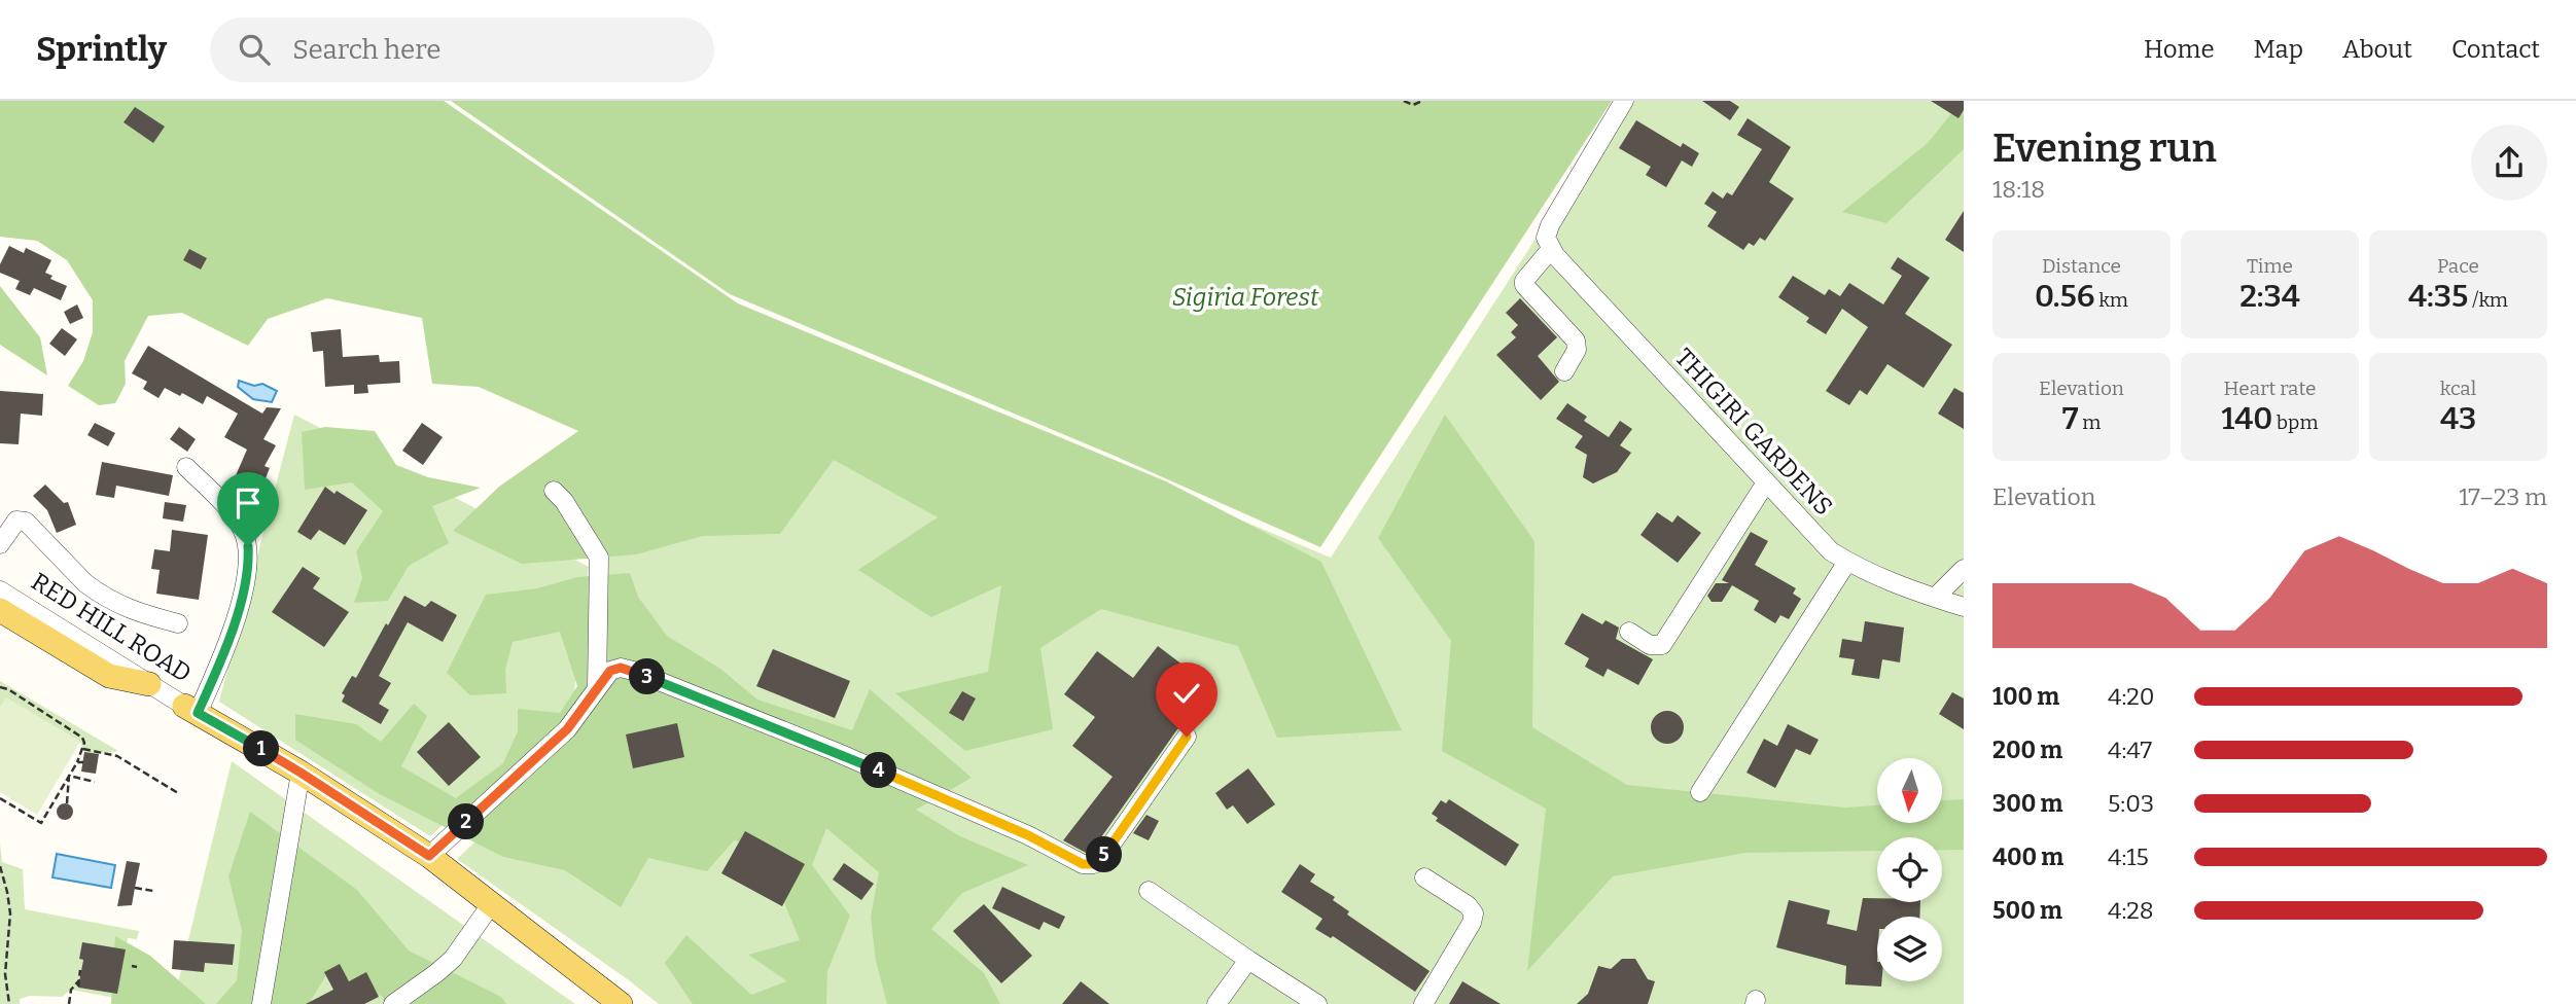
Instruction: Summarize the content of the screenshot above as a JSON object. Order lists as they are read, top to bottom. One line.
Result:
{"streets":{"main road":["RED HILL ROAD"],"street":["THIGIRI GARDENS"]},"parks":["Sigiria Forest"],"north":"bottom","page":{"header":"Sprintly","search":"Search here","nav":["Home","Map","About","Contact"],"heading":["Evening run","18:18"],"stats":[["Distance","0.56 km"],["Time","2:34"],["Pace","4:35 /km"],["Elevation","7 m"],["Heart rate","140 bpm"],["kcal","43"]],"chart":["Elevation","17–23 m"],"pins":["3","1","4","2","5"],"list":[{"name":"100 m","note":"4:20"},{"name":"200 m","note":"4:47"},{"name":"300 m","note":"5:03"},{"name":"400 m","note":"4:15"},{"name":"500 m","note":"4:28"}]}}
